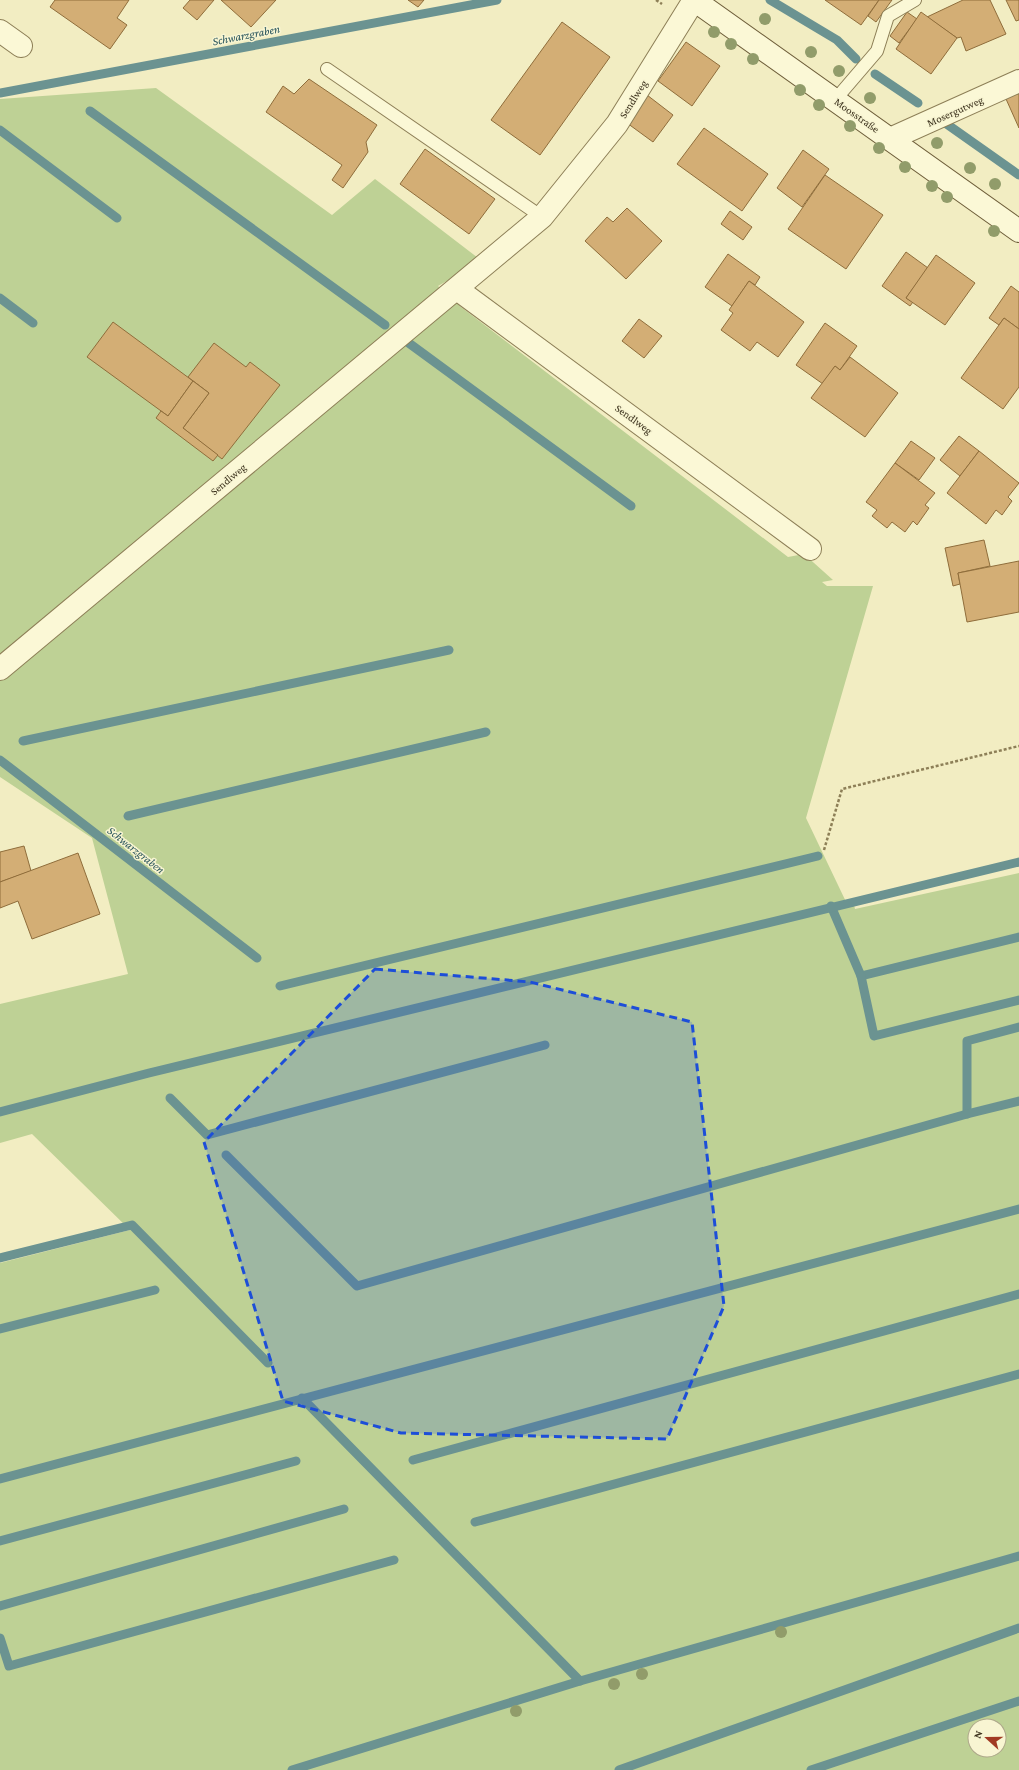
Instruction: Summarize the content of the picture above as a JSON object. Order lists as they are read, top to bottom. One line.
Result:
{"streets":{"street":["Sendlweg","Mosergutweg","Moosstraße"]},"crossings":[["Sendlweg","Moosstraße"],["Mosergutweg","Moosstraße"]],"water":["Schwarzgraben"],"north":"left"}
